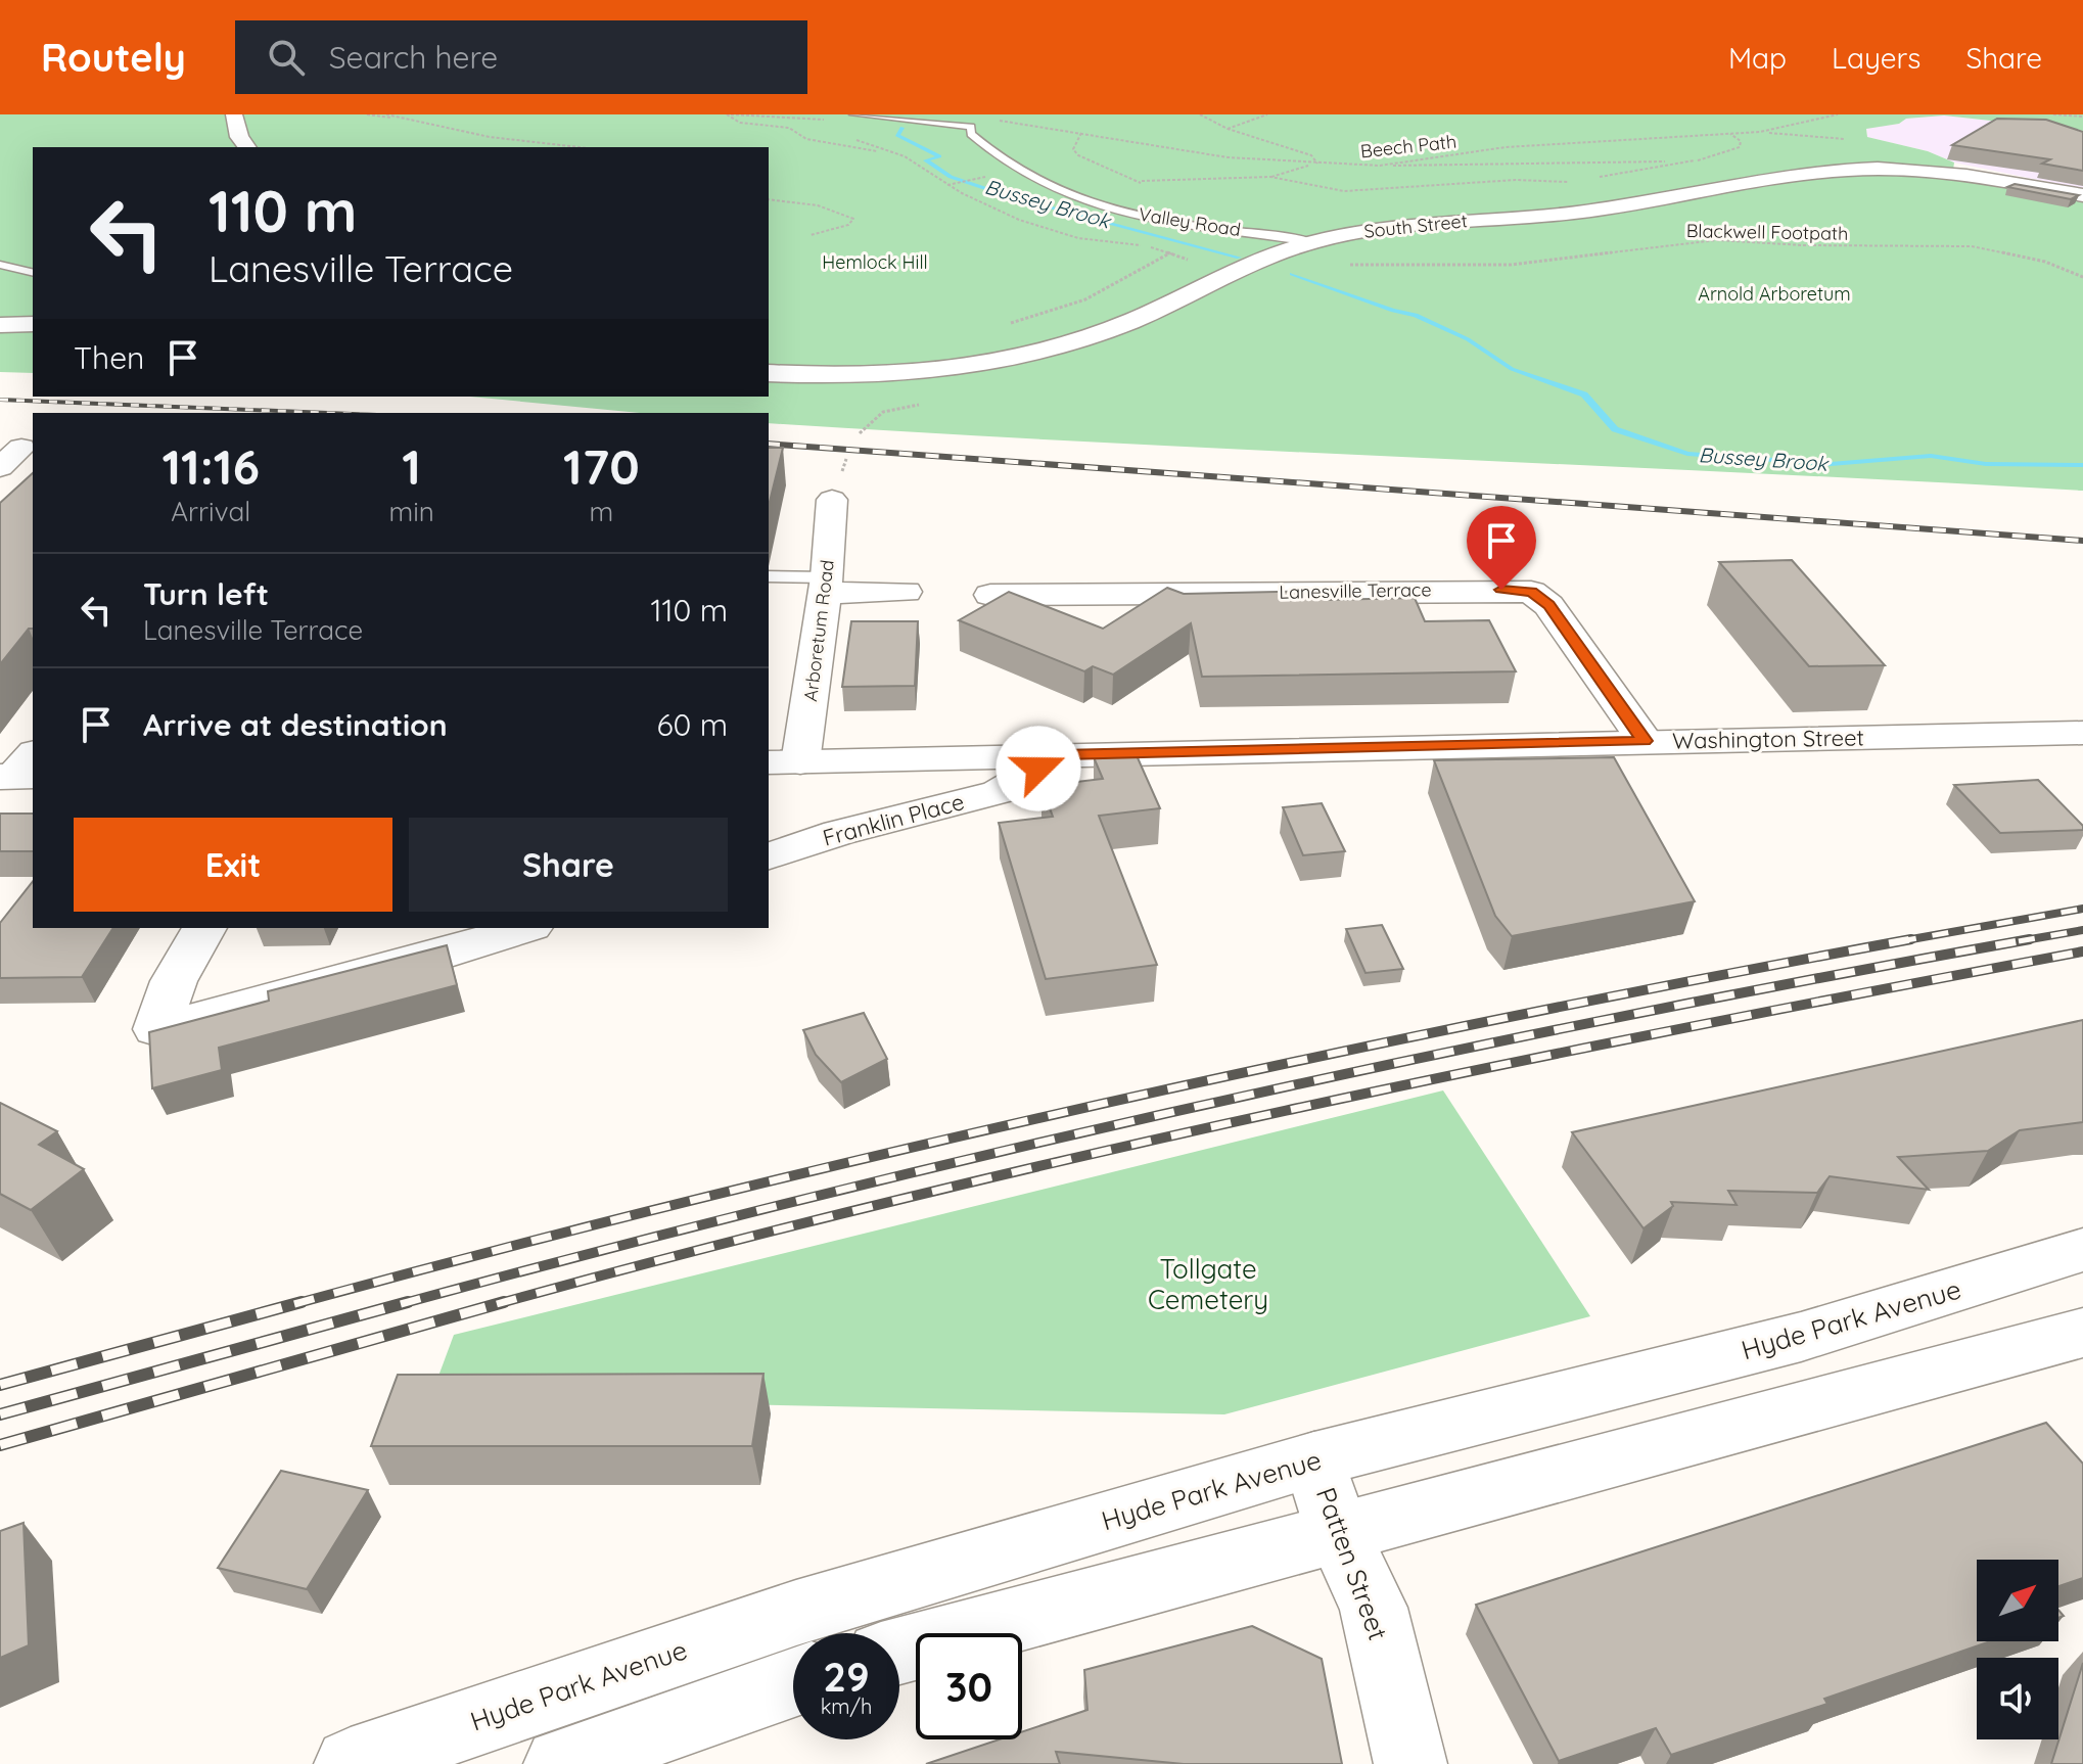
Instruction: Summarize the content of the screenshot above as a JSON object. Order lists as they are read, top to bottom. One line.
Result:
{"streets":{"street":["South Street","Lanesville Terrace","Arboretum Road","Washington Street","Franklin Place","Hyde Park Avenue","Patten Street"],"lane":["Valley Road"],"path":["Beech Path","Blackwell Footpath"]},"crossings":[["Valley Road","South Street"],["Lanesville Terrace","Washington Street"],["Arboretum Road","Washington Street"],["Washington Street","Franklin Place"],["Hyde Park Avenue","Patten Street"]],"water":["Bussey Brook"],"parks":["Hemlock Hill","Arnold Arboretum","Tollgate Cemetery"],"north":"top right","page":{"header":"Routely","search":"Search here","nav":["Map","Layers","Share"],"turn":["110 m","Lanesville Terrace"],"then":"Then","eta":["11:16","Arrival","1","min","170","m"],"list":[{"name":"Turn left","note":"Lanesville Terrace","value":"110 m"},{"name":"Arrive at destination","value":"60 m"}],"buttons":["Exit","Share"],"speed":"29 km/h","limit":"30"}}
